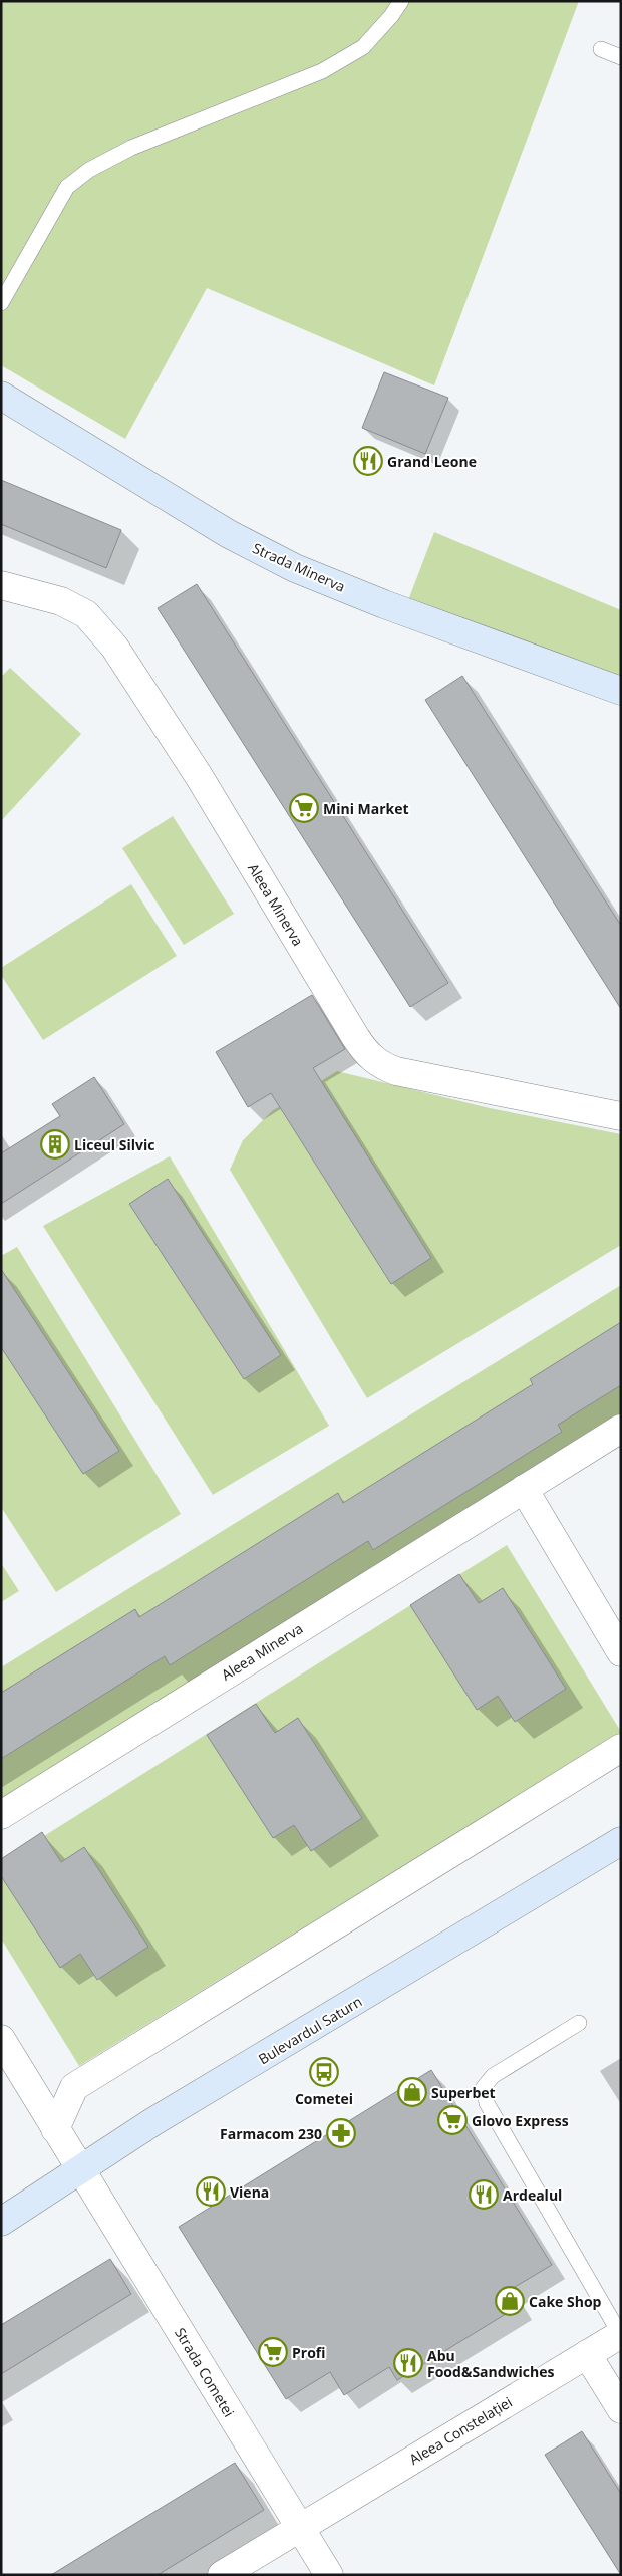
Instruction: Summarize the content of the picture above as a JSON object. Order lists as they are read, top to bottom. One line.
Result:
{"streets":{"main road":["Strada Minerva","Bulevardul Saturn"],"street":["Aleea Minerva","Strada Cometei","Aleea Constelației"]},"crossings":[["Bulevardul Saturn","Strada Cometei"],["Strada Cometei","Aleea Constelației"]],"places":{"restaurant":["Grand Leone","Viena","Ardealul","Abu Food&Sandwiches"],"supermarket":["Mini Market","Glovo Express","Profi"],"building":["Liceul Silvic"],"bus stop":["Cometei"],"shop":["Superbet","Cake Shop"],"pharmacy":["Farmacom 230"]}}
